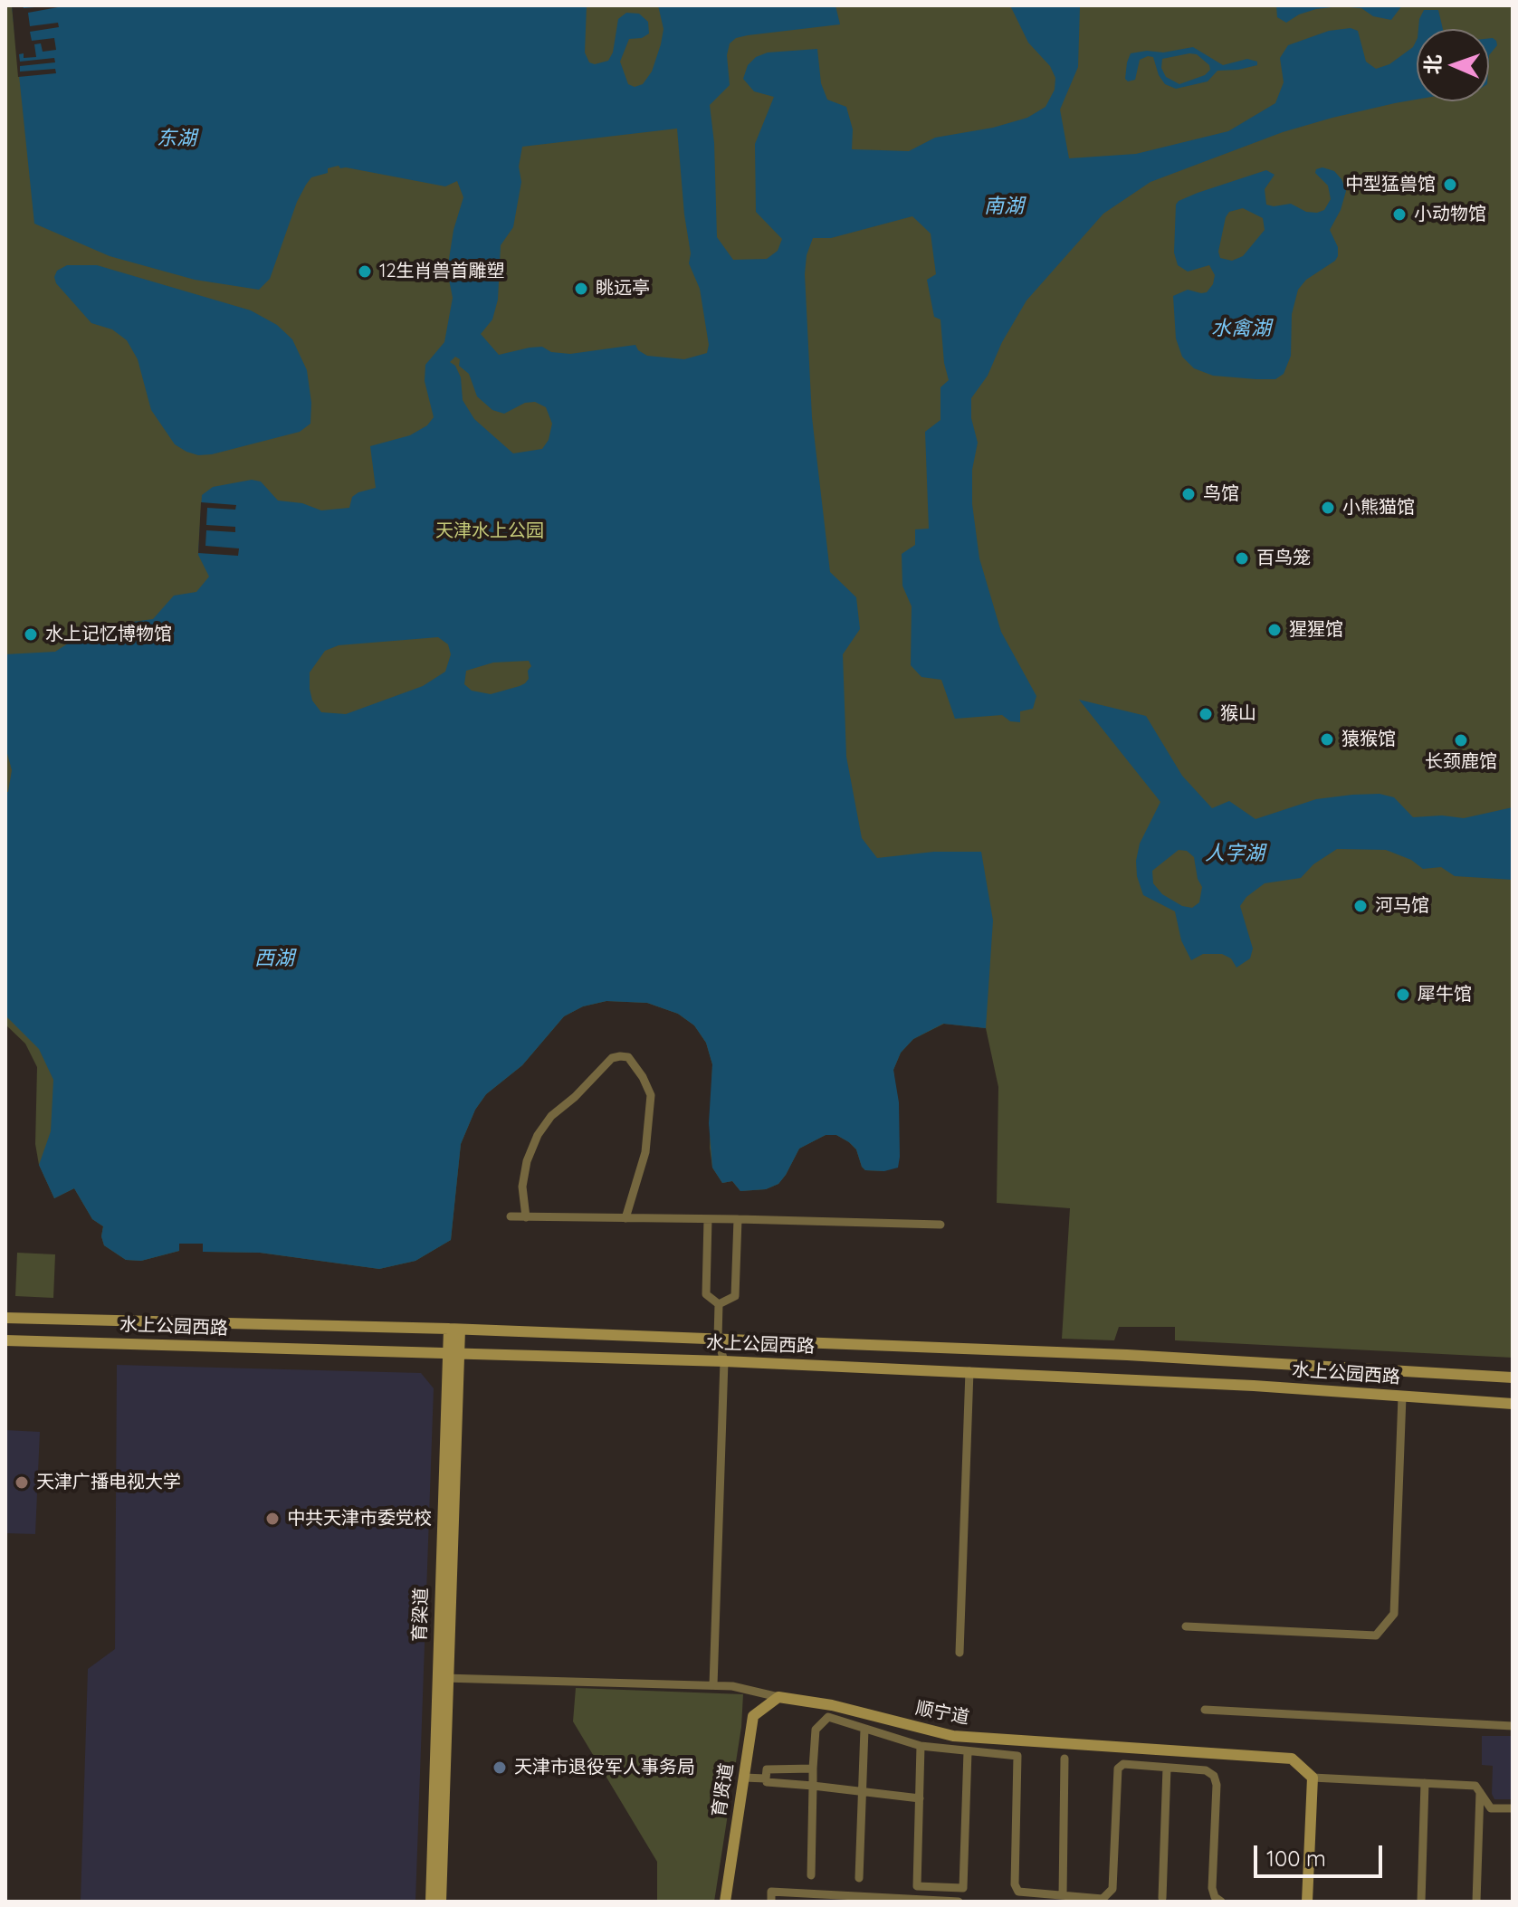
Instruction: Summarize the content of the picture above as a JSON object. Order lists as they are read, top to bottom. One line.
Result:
{"streets":{"main road":["水上公园西路","育梁道","顺宁道","育贤道"]},"crossings":[["水上公园西路","育梁道"],["育梁道","顺宁道"],["顺宁道","育贤道"]],"water":["东湖","南湖","水禽湖","人字湖","西湖"],"parks":["天津水上公园"],"places":["中型猛兽馆","小动物馆","12生肖兽首雕塑","眺远亭","鸟馆","小熊猫馆","百鸟笼","猩猩馆","水上记忆博物馆","猴山","猿猴馆","长颈鹿馆","河马馆","犀牛馆","天津广播电视大学","中共天津市委党校","天津市退役军人事务局"],"scale_bar":"100 m","north":"left"}
